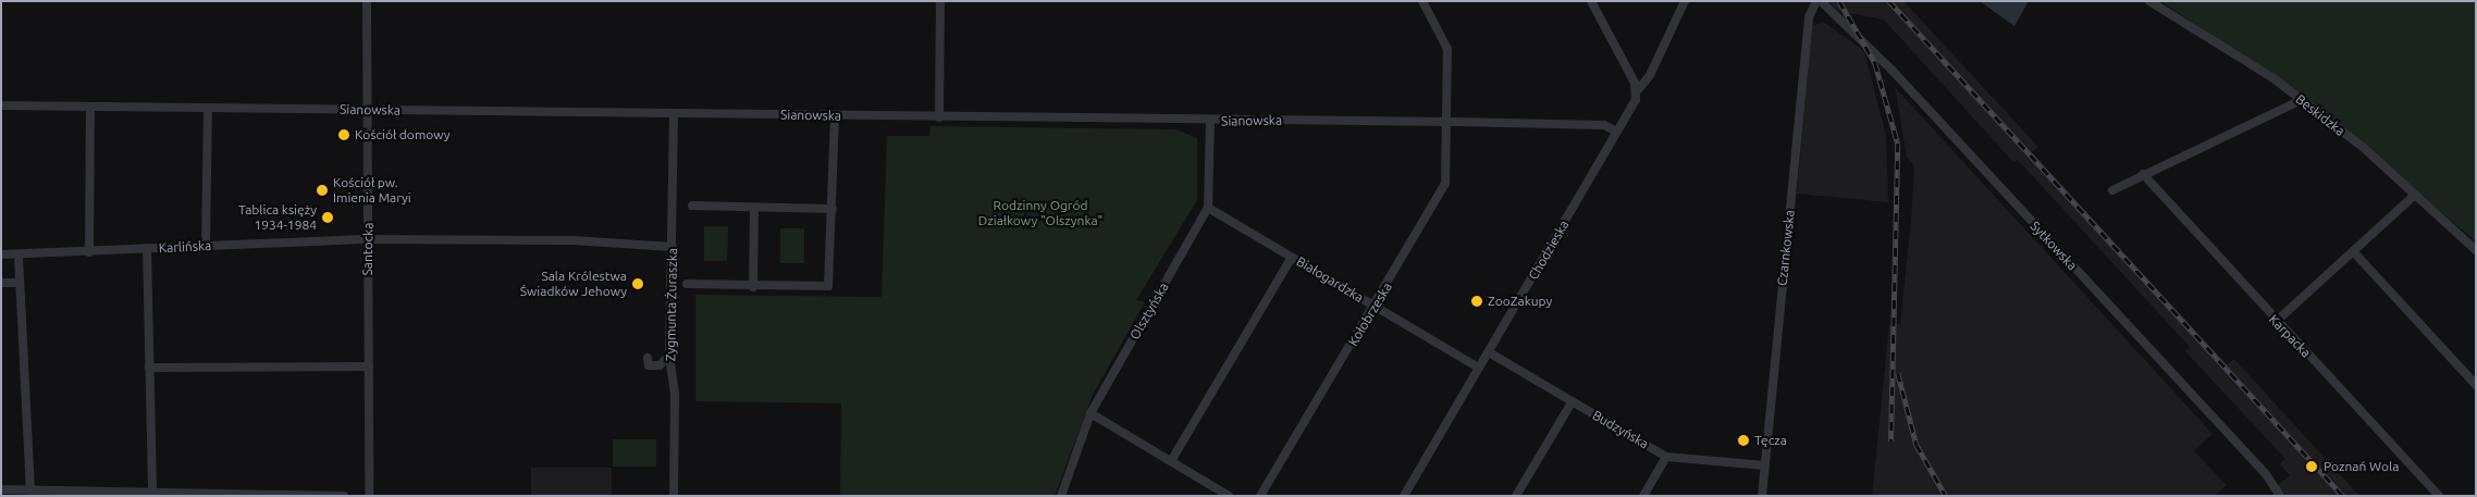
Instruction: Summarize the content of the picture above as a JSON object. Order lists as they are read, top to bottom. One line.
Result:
{"streets":{"street":["Sianowska","Beskidzka","Sytkowska","Karlińska","Czarnkowska","Santocka","Chodzieska","Białogardzka","Zygmunta Żuraszka","Olsztyńska","Kołobrzeska","Karpacka","Budzyńska"]},"crossings":[["Sianowska","Santocka"],["Sianowska","Chodzieska"],["Sianowska","Zygmunta Żuraszka"],["Sianowska","Olsztyńska"],["Sianowska","Kołobrzeska"],["Karlińska","Santocka"],["Karlińska","Zygmunta Żuraszka"],["Czarnkowska","Budzyńska"],["Chodzieska","Białogardzka"],["Chodzieska","Budzyńska"],["Białogardzka","Olsztyńska"],["Białogardzka","Kołobrzeska"]],"parks":["Rodzinny Ogród Działkowy \"Olszynka\""],"places":["Kościół domowy","Kościół pw. Imienia Maryi","Tablica księży 1934-1984","Sala Królestwa Świadków Jehowy","ZooZakupy","Tęcza","Poznań Wola"]}
